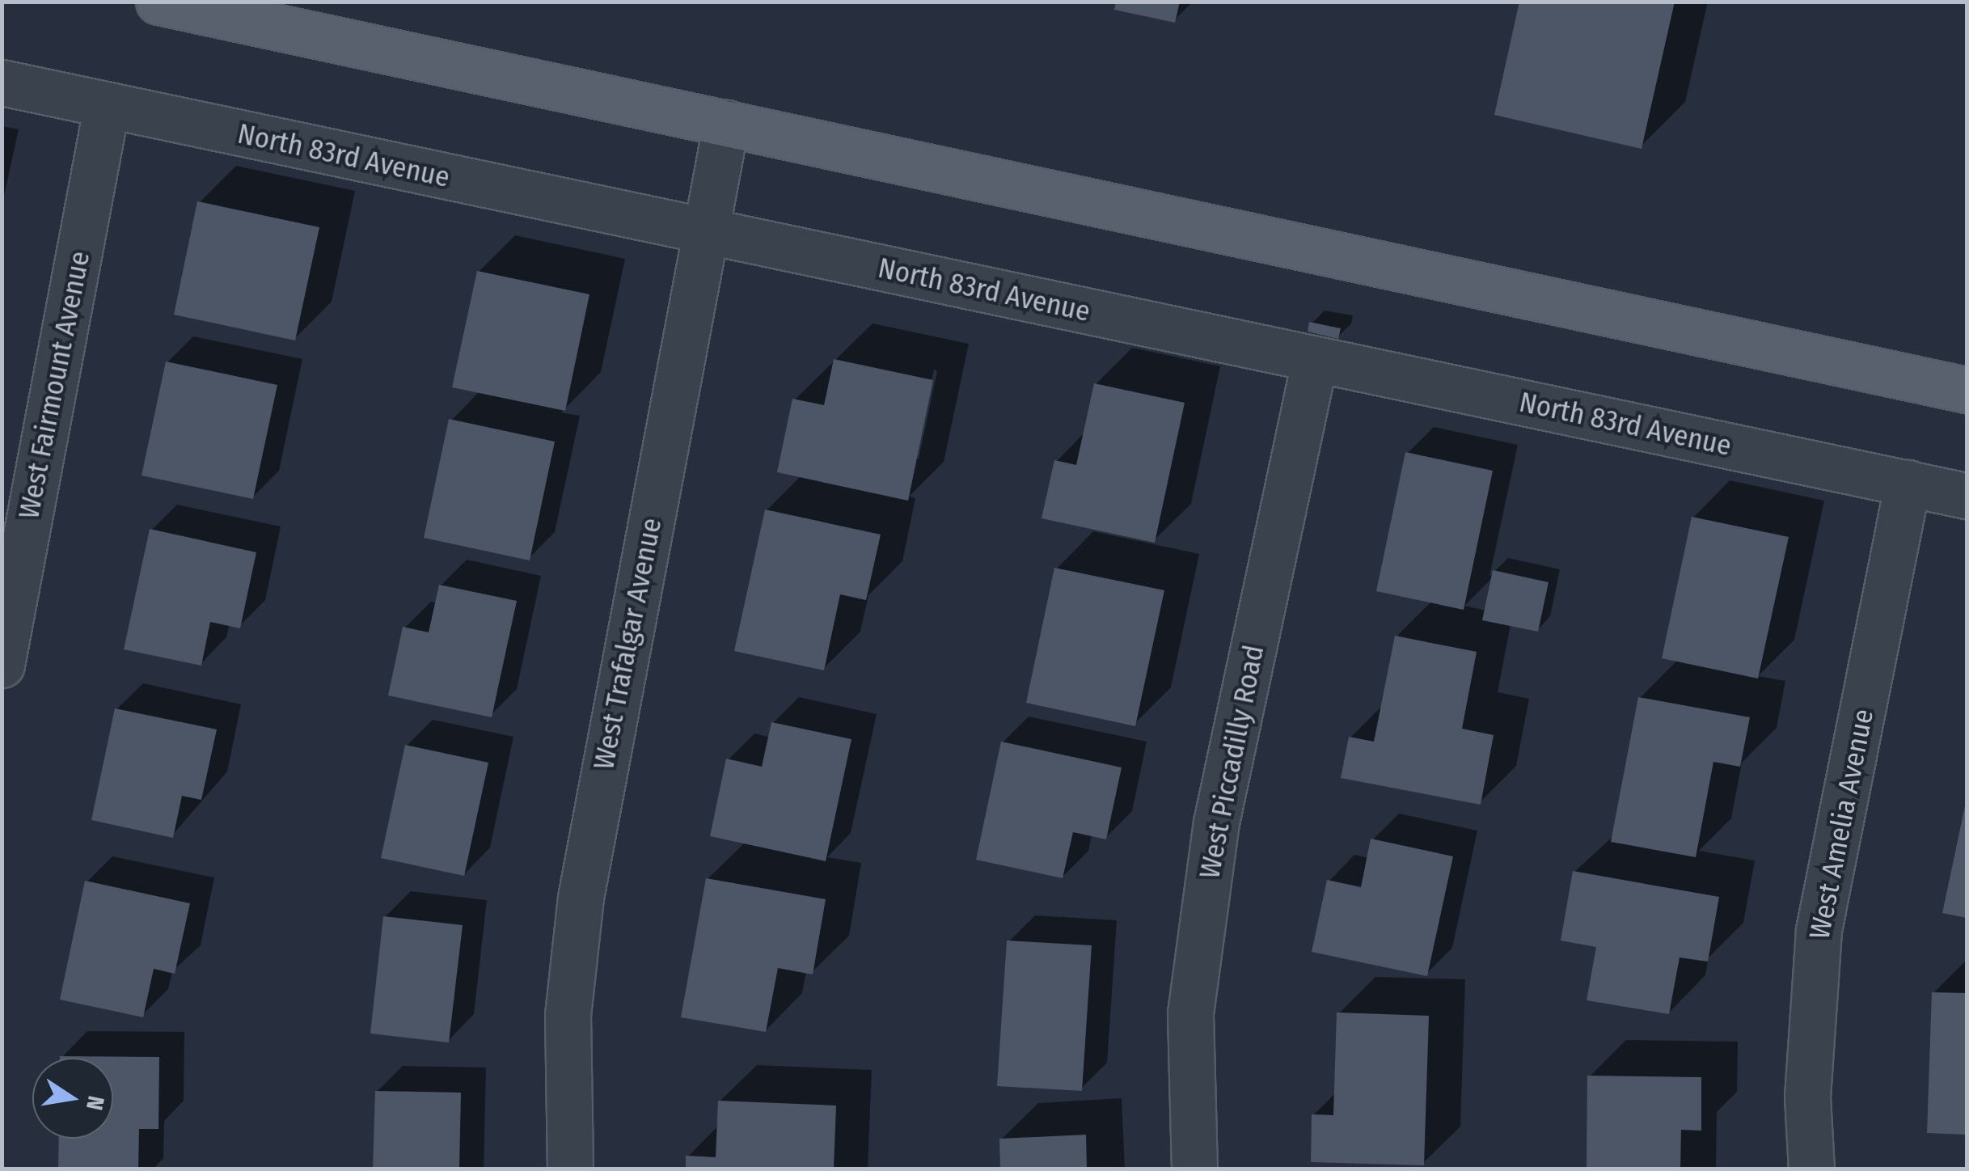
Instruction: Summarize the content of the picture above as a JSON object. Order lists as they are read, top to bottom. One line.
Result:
{"streets":{"street":["North 83rd Avenue","West Fairmount Avenue","West Trafalgar Avenue","West Piccadilly Road","West Amelia Avenue"]},"crossings":[["North 83rd Avenue","West Fairmount Avenue"],["North 83rd Avenue","West Trafalgar Avenue"],["North 83rd Avenue","West Piccadilly Road"],["North 83rd Avenue","West Amelia Avenue"]],"north":"right"}
